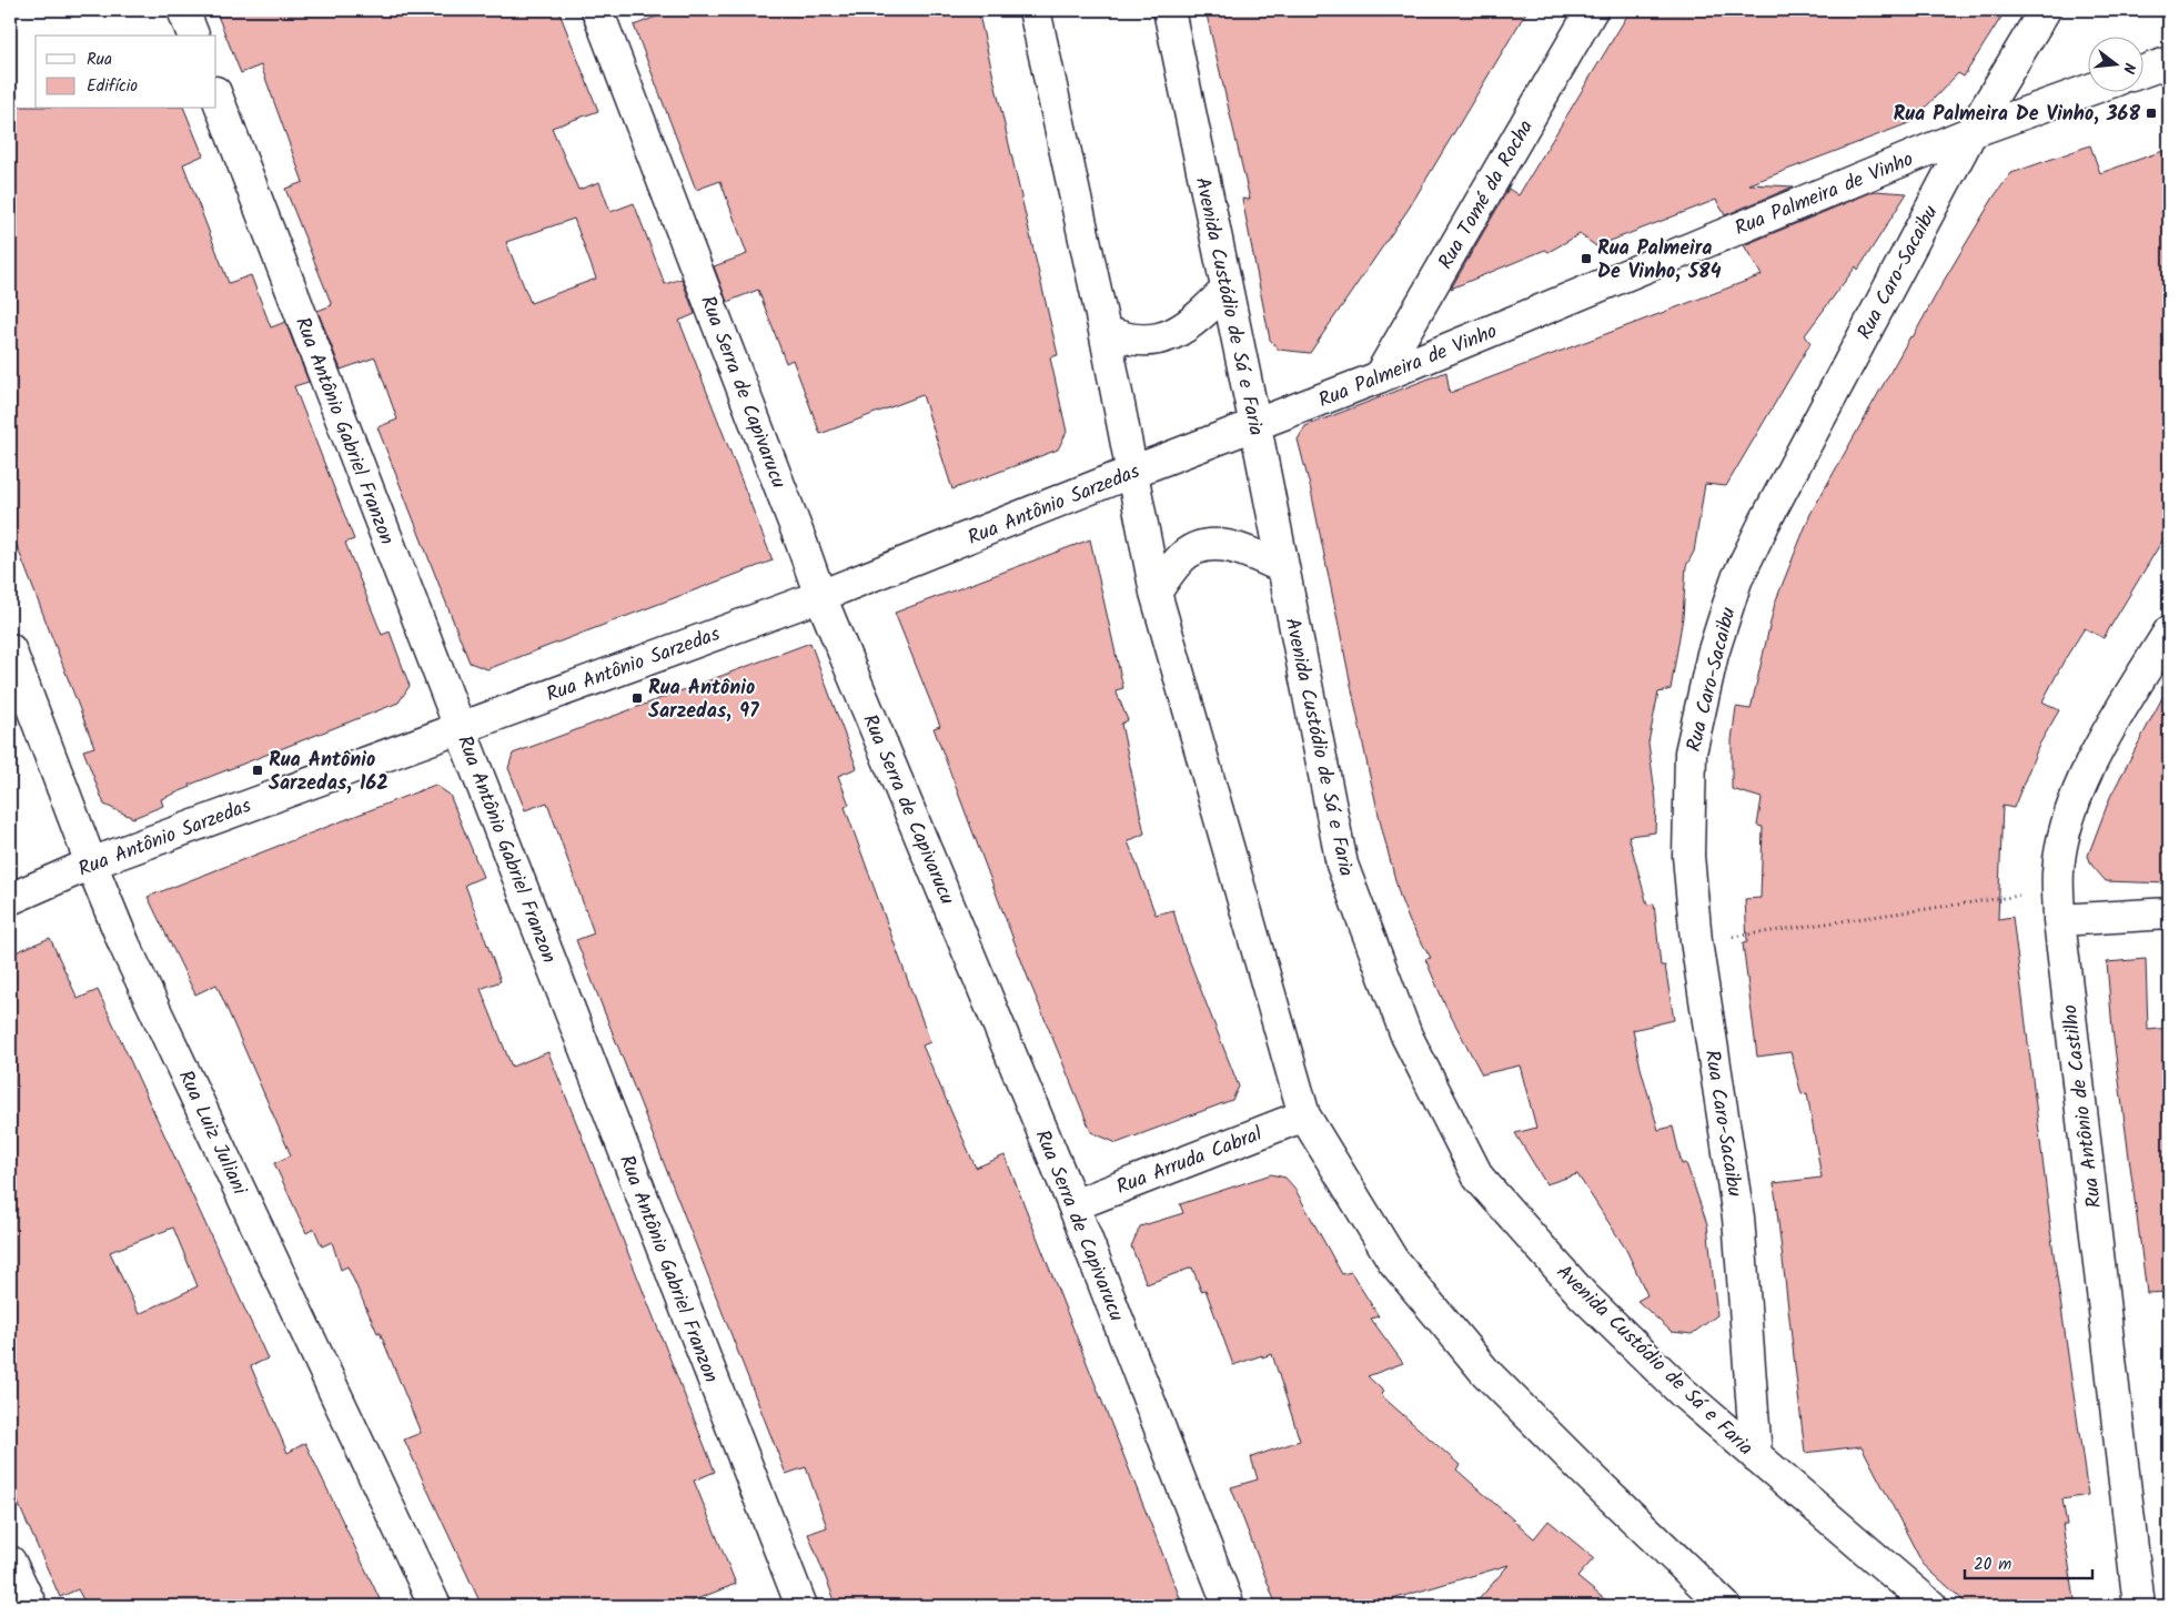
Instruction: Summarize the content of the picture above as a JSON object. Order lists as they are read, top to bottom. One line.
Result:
{"streets":{"street":["Rua Palmeira de Vinho","Rua Tomé da Rocha","Rua Caro-Sacaibu","Avenida Custódio de Sá e Faria","Rua Serra de Capivarucu","Rua Antônio Gabriel Franzon","Rua Antônio Sarzedas","Rua Antônio de Castilho","Rua Luiz Juliani","Rua Arruda Cabral"]},"crossings":[["Rua Palmeira de Vinho","Rua Tomé da Rocha"],["Rua Palmeira de Vinho","Rua Caro-Sacaibu"],["Rua Palmeira de Vinho","Avenida Custódio de Sá e Faria"],["Rua Palmeira de Vinho","Rua Antônio Sarzedas"],["Rua Caro-Sacaibu","Avenida Custódio de Sá e Faria"],["Avenida Custódio de Sá e Faria","Rua Antônio Sarzedas"],["Rua Serra de Capivarucu","Rua Antônio Sarzedas"],["Rua Serra de Capivarucu","Rua Arruda Cabral"],["Rua Antônio Gabriel Franzon","Rua Antônio Sarzedas"],["Rua Antônio Sarzedas","Rua Luiz Juliani"]],"places":{"transit":["Rua Palmeira De Vinho, 368","Rua Palmeira De Vinho, 584","Rua Antônio Sarzedas, 97","Rua Antônio Sarzedas, 162"]},"legend":["Rua","Edifício"],"scale_bar":"20 m","north":"right"}
